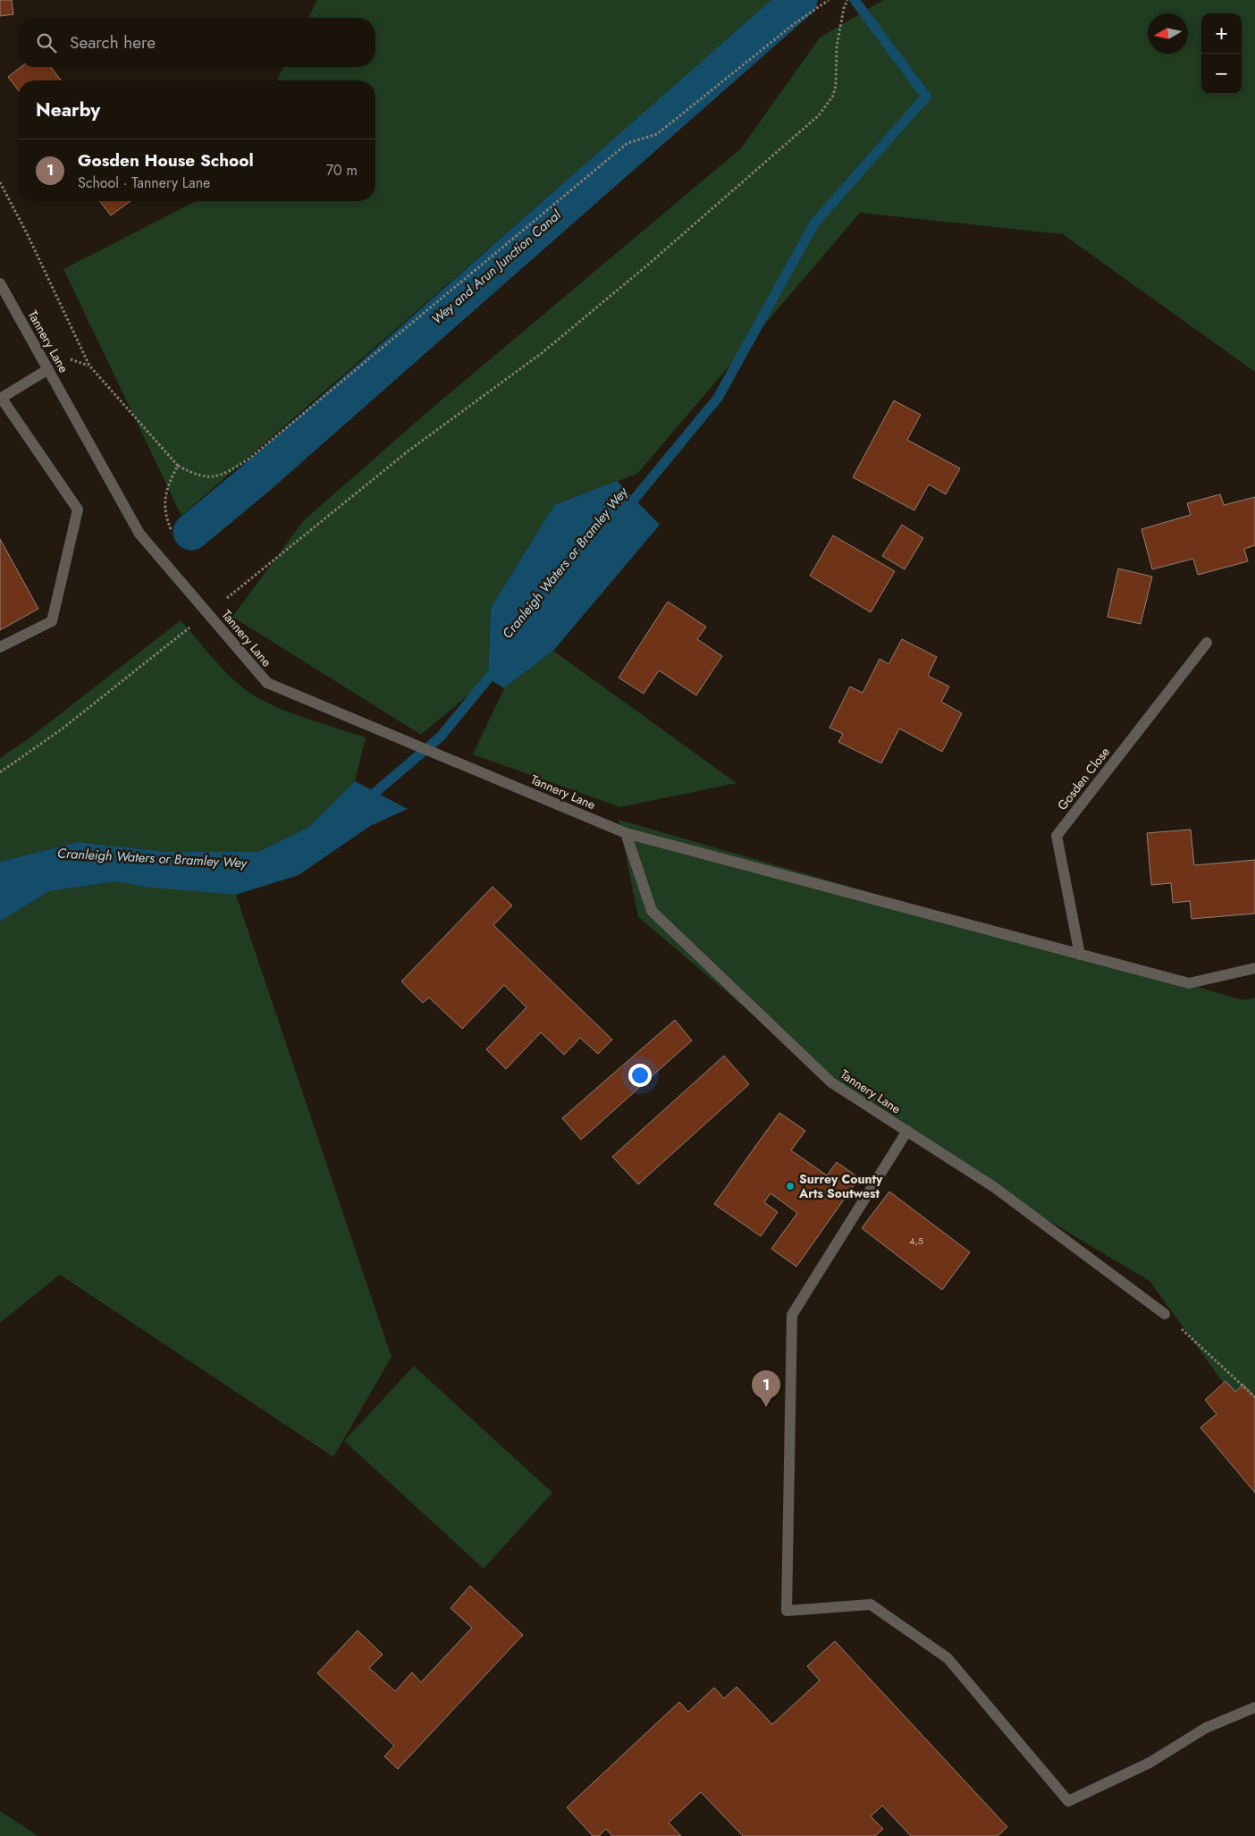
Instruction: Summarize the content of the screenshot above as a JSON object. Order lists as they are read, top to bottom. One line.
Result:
{"streets":{"street":["Tannery Lane","Gosden Close"]},"crossings":[["Tannery Lane","Gosden Close"]],"water":["Wey and Arun Junction Canal","Cranleigh Waters or Bramley Wey"],"places":["Surrey County Arts Soutwest"],"house_numbers":["4,5"],"north":"left","page":{"map_buttons":["+","−"],"search":"Search here","heading":"Nearby","list":[{"mark":"1","name":"Gosden House School","note":"School · Tannery Lane","value":"70 m"}],"pins":"1"}}
